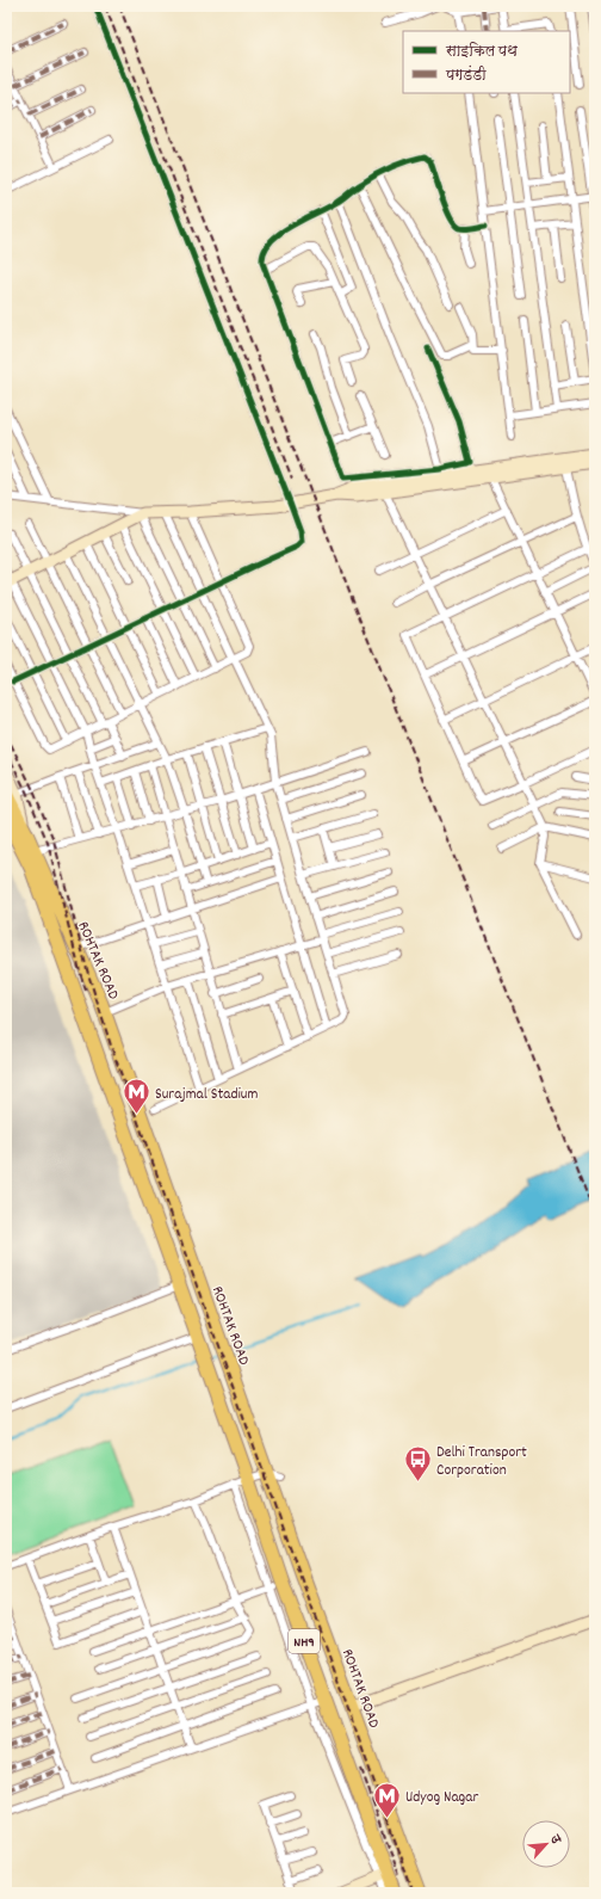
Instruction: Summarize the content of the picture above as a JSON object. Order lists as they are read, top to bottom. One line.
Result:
{"streets":{"highway":["ROHTAK ROAD","NH9"]},"crossings":[["ROHTAK ROAD","NH9"]],"places":{"metro station":["Surajmal Stadium","Udyog Nagar"],"bus stop":["Delhi Transport Corporation"]},"legend":["साइकिल पथ","पगडंडी"],"north":"top right"}
